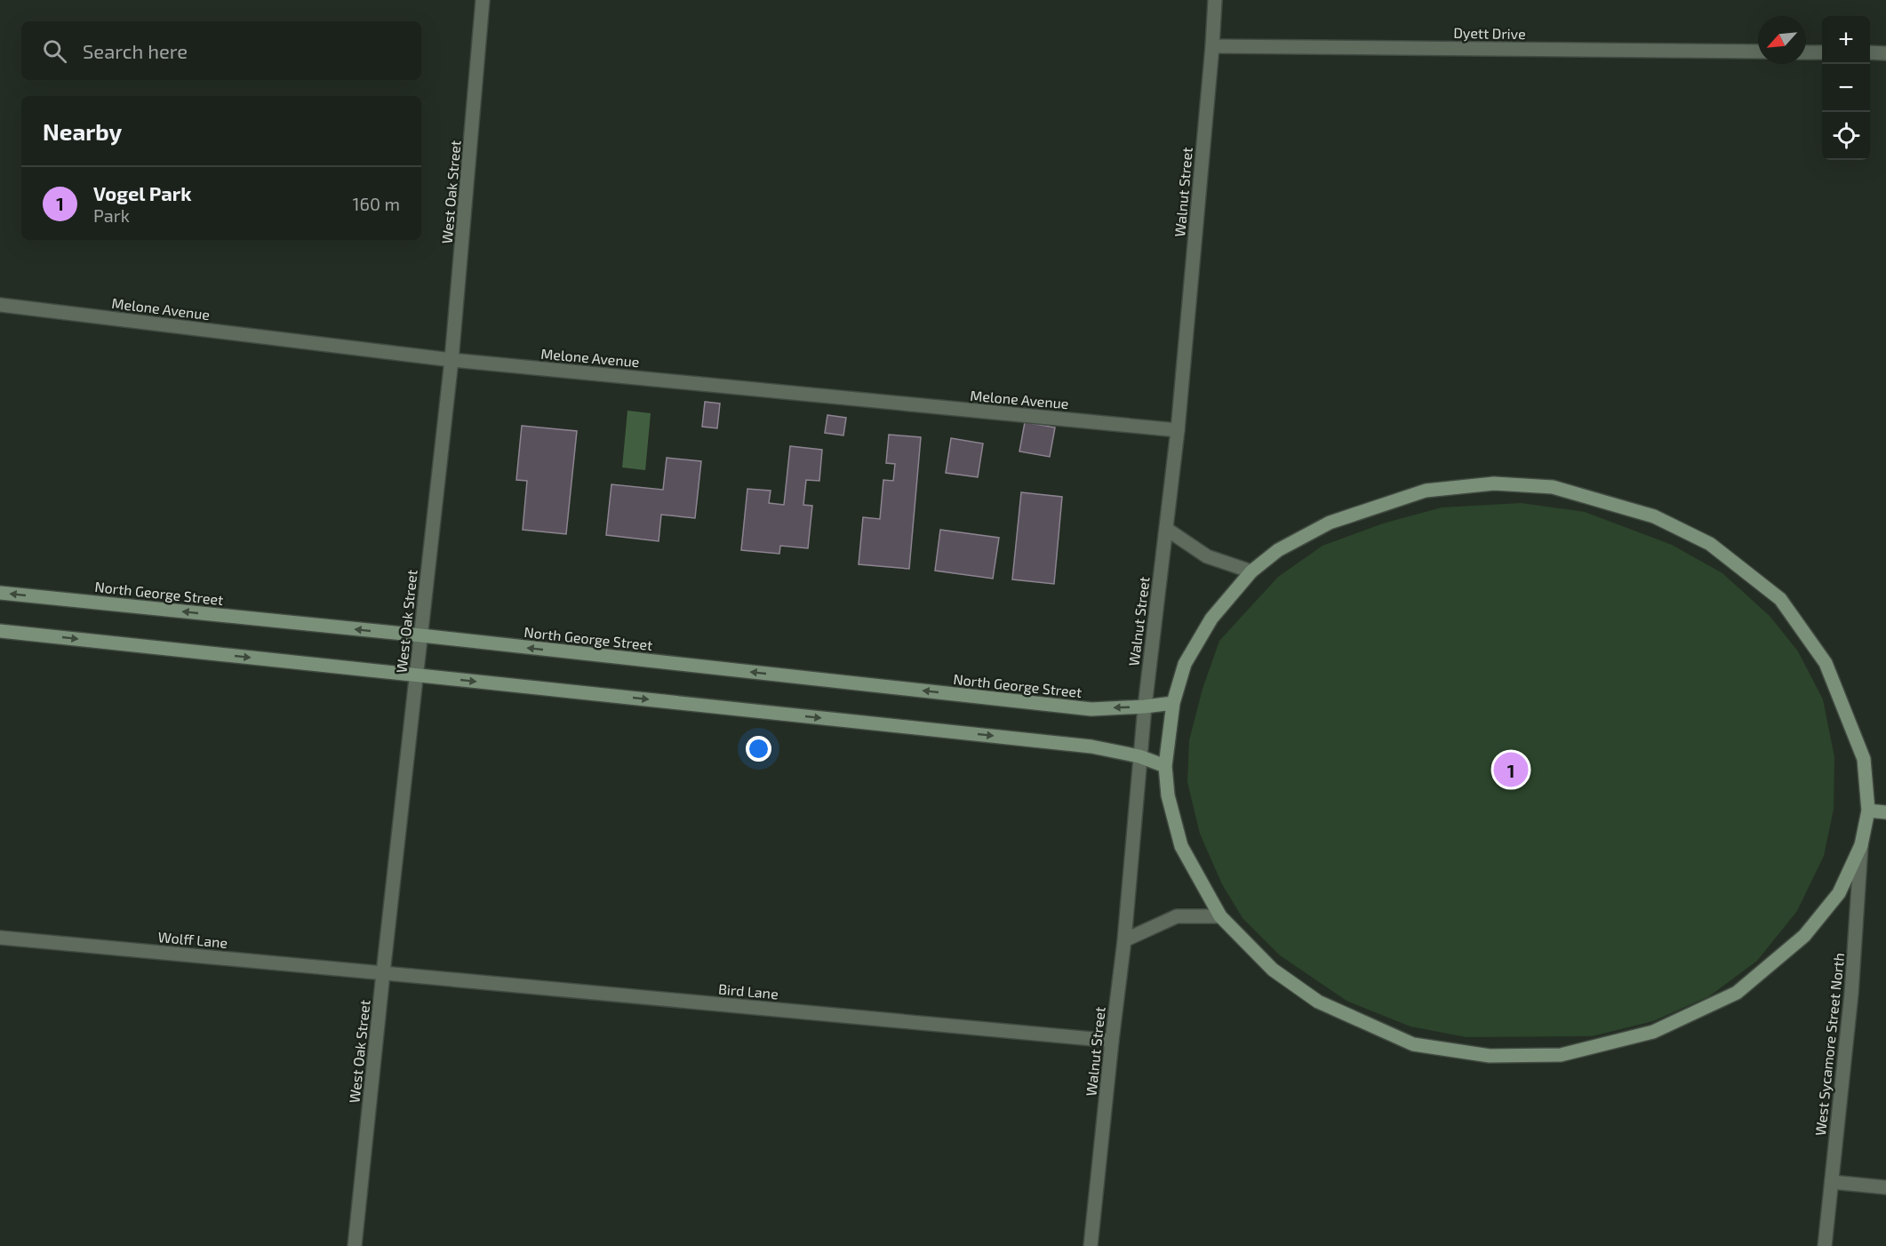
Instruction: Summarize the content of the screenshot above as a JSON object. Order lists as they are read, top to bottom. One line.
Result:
{"streets":{"street":["Dyett Drive","West Oak Street","Walnut Street","Melone Avenue","North George Street","Wolff Lane","Bird Lane","West Sycamore Street North"]},"crossings":[["Dyett Drive","Walnut Street"],["West Oak Street","Melone Avenue"],["West Oak Street","North George Street"],["West Oak Street","Wolff Lane"],["West Oak Street","Bird Lane"],["Walnut Street","Melone Avenue"],["Walnut Street","North George Street"],["Walnut Street","Bird Lane"],["Wolff Lane","Bird Lane"]],"north":"bottom left","page":{"map_buttons":["+","−"],"search":"Search here","heading":"Nearby","list":[{"mark":"1","name":"Vogel Park","note":"Park","value":"160 m"}],"pins":"1"}}
